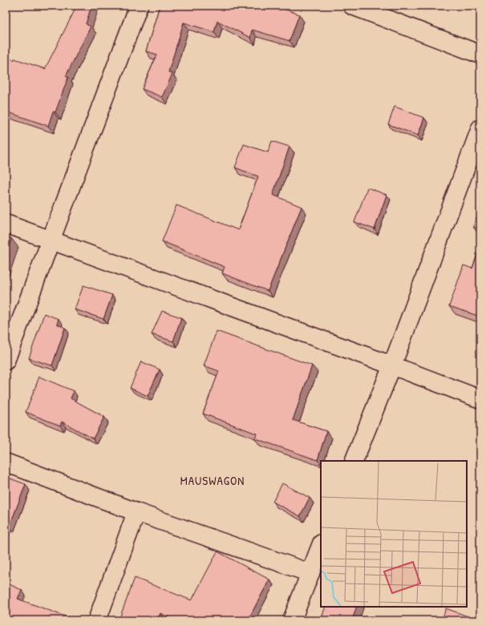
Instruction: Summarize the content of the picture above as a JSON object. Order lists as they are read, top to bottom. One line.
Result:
{"districts":["MAUSWAGON"]}
